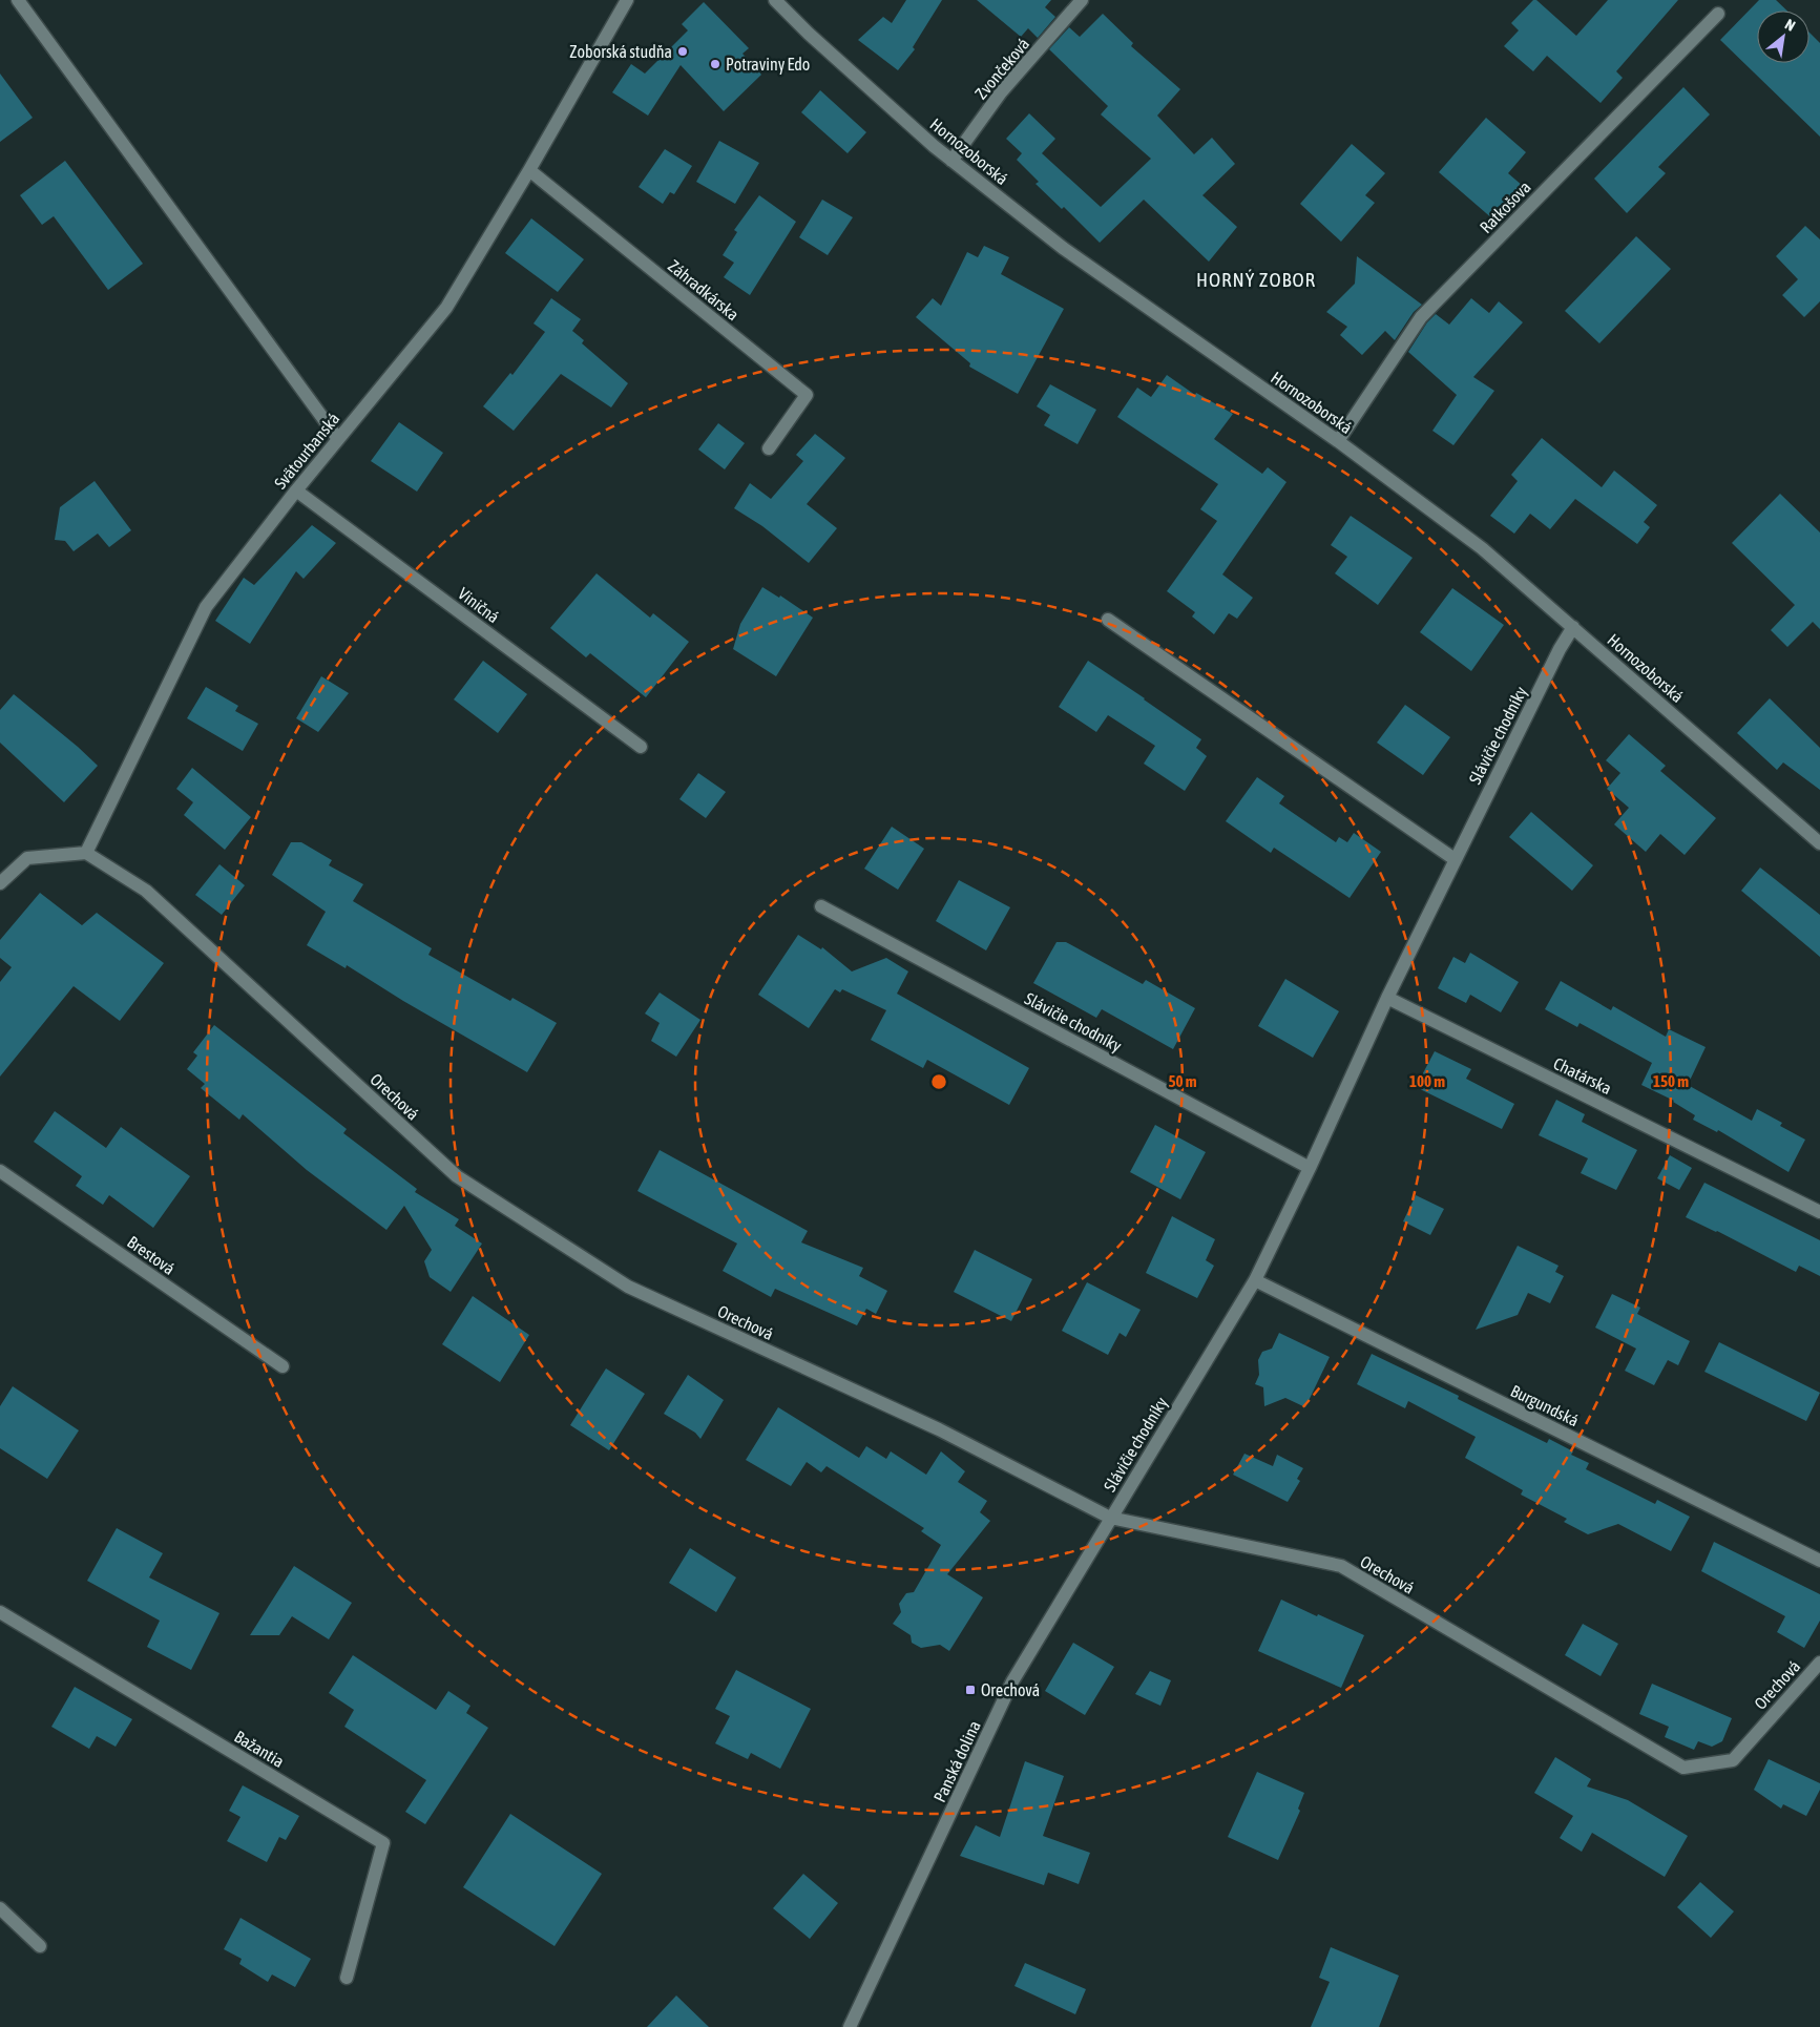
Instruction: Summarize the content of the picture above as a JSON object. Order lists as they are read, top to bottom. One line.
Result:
{"streets":{"street":["Zvončeková","Hornozoborská","Ratkošova","Záhradkárska","Svätourbanská","Viničná","Slávičie chodníky","Chatárska","Orechová","Brestová","Burgundská","Bažantia","Panská dolina"]},"crossings":[["Zvončeková","Hornozoborská"],["Hornozoborská","Ratkošova"],["Hornozoborská","Slávičie chodníky"],["Záhradkárska","Svätourbanská"],["Svätourbanská","Viničná"],["Svätourbanská","Orechová"],["Slávičie chodníky","Chatárska"],["Slávičie chodníky","Orechová"],["Slávičie chodníky","Burgundská"],["Slávičie chodníky","Panská dolina"],["Orechová","Panská dolina"]],"districts":["HORNÝ ZOBOR"],"places":{"other":["Zoborská studňa","Potraviny Edo"],"transit":["Orechová"]},"north":"top right","rings":["50 m","100 m","150 m"]}
